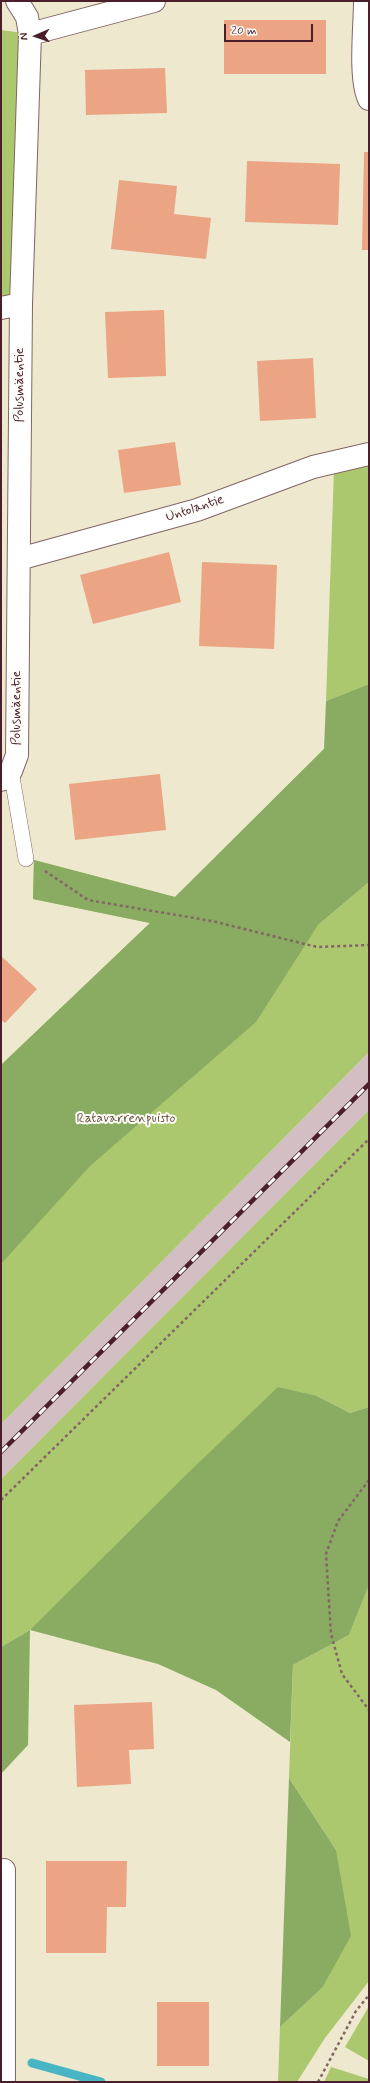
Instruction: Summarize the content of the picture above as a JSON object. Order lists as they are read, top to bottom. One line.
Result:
{"streets":{"street":["Polusmäentie","Untolantie"]},"crossings":[["Polusmäentie","Untolantie"]],"parks":["Ratavarrenpuisto"],"scale_bar":"20 m","north":"left"}
